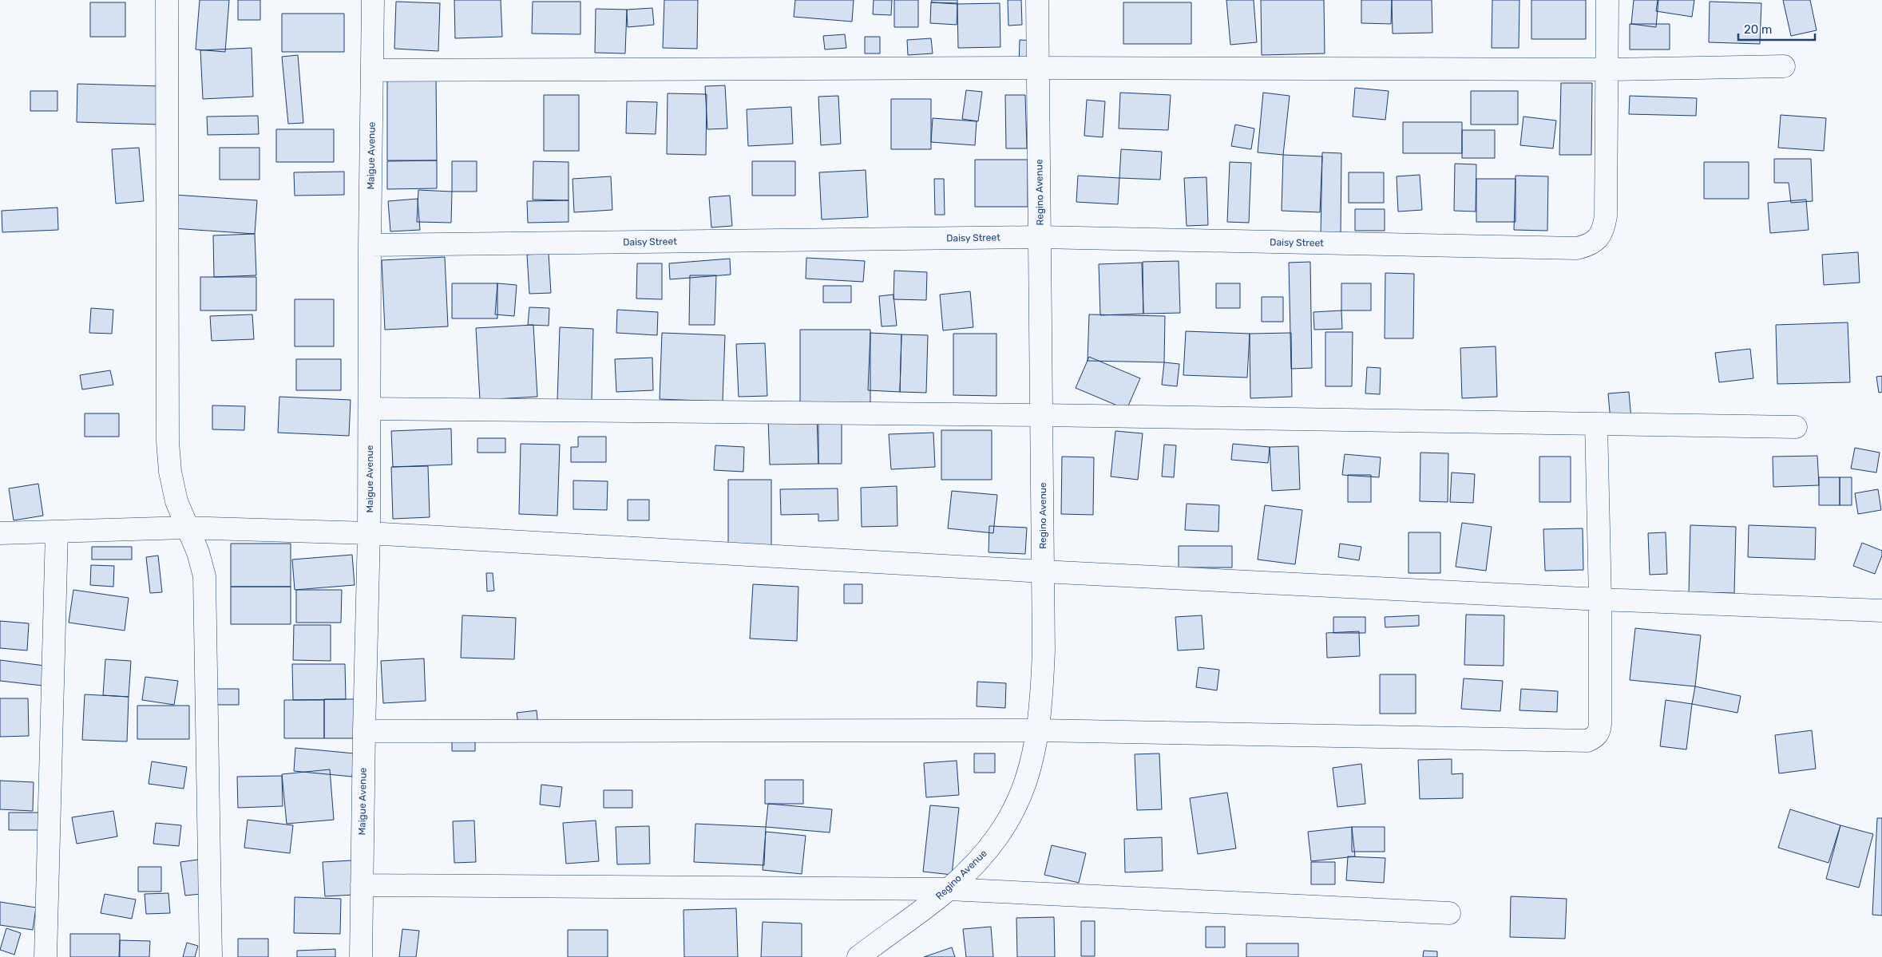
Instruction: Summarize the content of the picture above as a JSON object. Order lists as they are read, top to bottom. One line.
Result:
{"streets":{"street":["Maigue Avenue","Regino Avenue","Daisy Street"]},"crossings":[["Maigue Avenue","Daisy Street"],["Regino Avenue","Daisy Street"]],"scale_bar":"20 m"}
